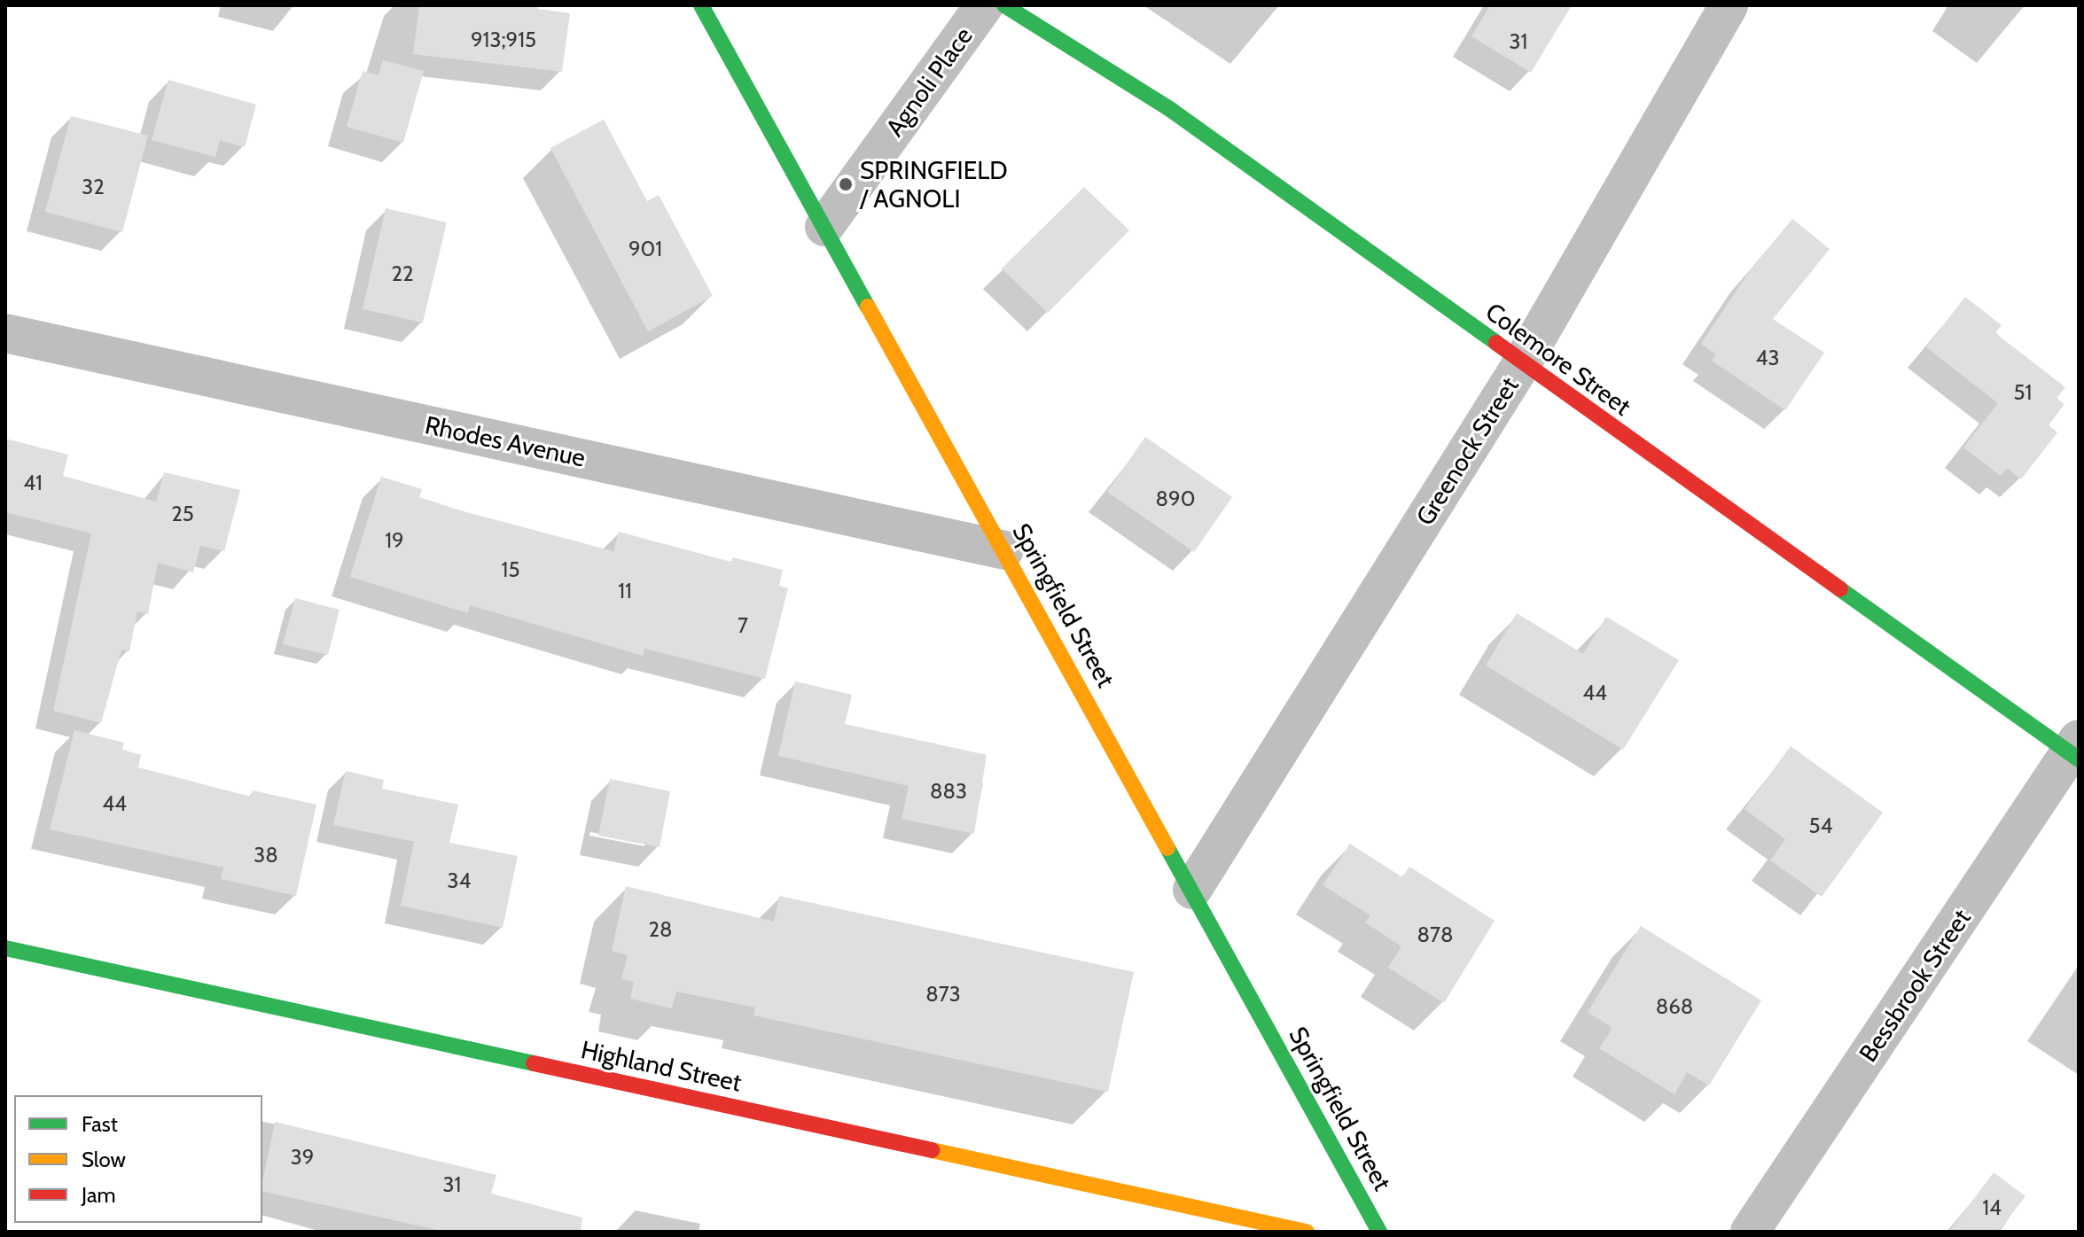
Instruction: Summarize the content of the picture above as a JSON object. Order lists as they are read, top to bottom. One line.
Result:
{"streets":{"street":["Agnoli Place","Colemore Street","Rhodes Avenue","Greenock Street","Springfield Street","Bessbrook Street","Highland Street"]},"crossings":[["Agnoli Place","Springfield Street"],["Colemore Street","Greenock Street"],["Colemore Street","Bessbrook Street"],["Rhodes Avenue","Springfield Street"],["Greenock Street","Springfield Street"]],"places":["SPRINGFIELD / AGNOLI"],"house_numbers":["913;915","31","32","901","22","43","51","41","890","25","19","15","11","7","44","883","44","54","38","34","28","878","873","868","39","31","14"],"legend":["Fast","Slow","Jam"]}
